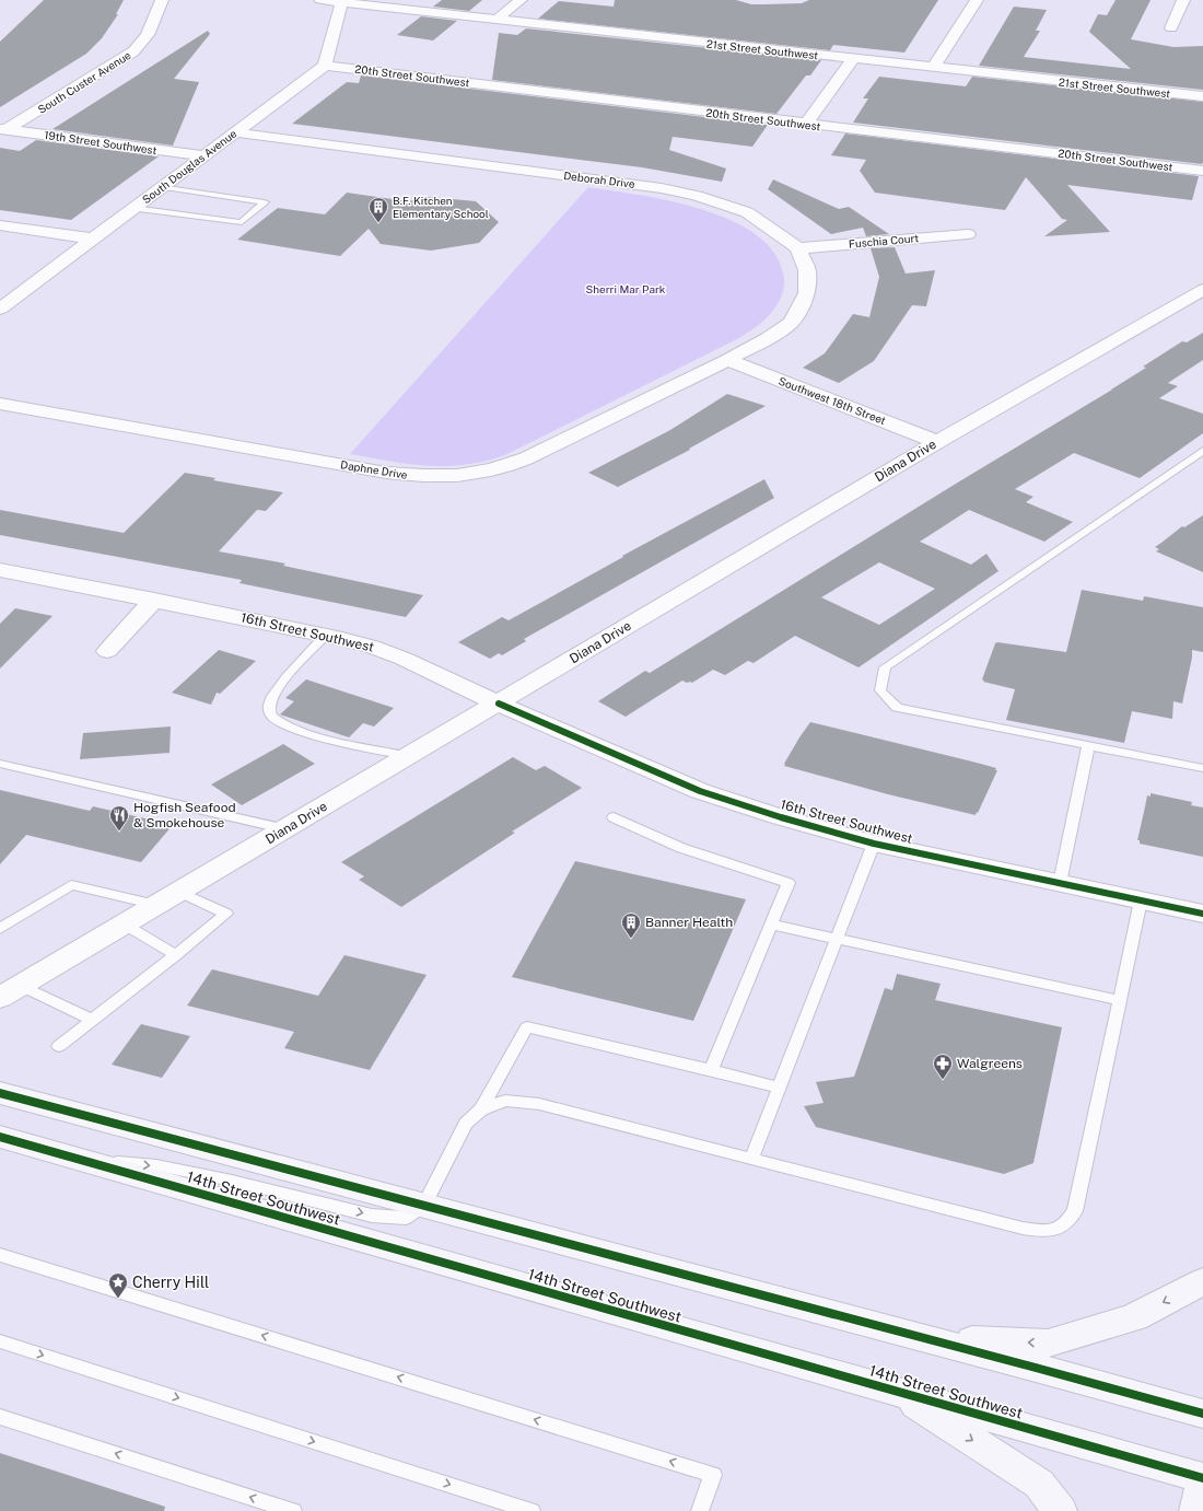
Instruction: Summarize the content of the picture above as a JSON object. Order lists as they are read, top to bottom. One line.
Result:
{"streets":{"main road":["14th Street Southwest"],"street":["21st Street Southwest","20th Street Southwest","South Custer Avenue","19th Street Southwest","South Douglas Avenue","Deborah Drive","Fuschia Court","Southwest 18th Street","Diana Drive","Daphne Drive","16th Street Southwest"]},"crossings":[["20th Street Southwest","South Douglas Avenue"],["South Custer Avenue","19th Street Southwest"],["19th Street Southwest","South Douglas Avenue"],["South Douglas Avenue","Deborah Drive"],["Deborah Drive","Fuschia Court"],["Southwest 18th Street","Diana Drive"],["Southwest 18th Street","Daphne Drive"],["Diana Drive","16th Street Southwest"]],"parks":["Sherri Mar Park"],"places":{"building":["B.F. Kitchen Elementary School","Banner Health"],"restaurant":["Hogfish Seafood & Smokehouse"],"pharmacy":["Walgreens"],"place":["Cherry Hill"]}}
